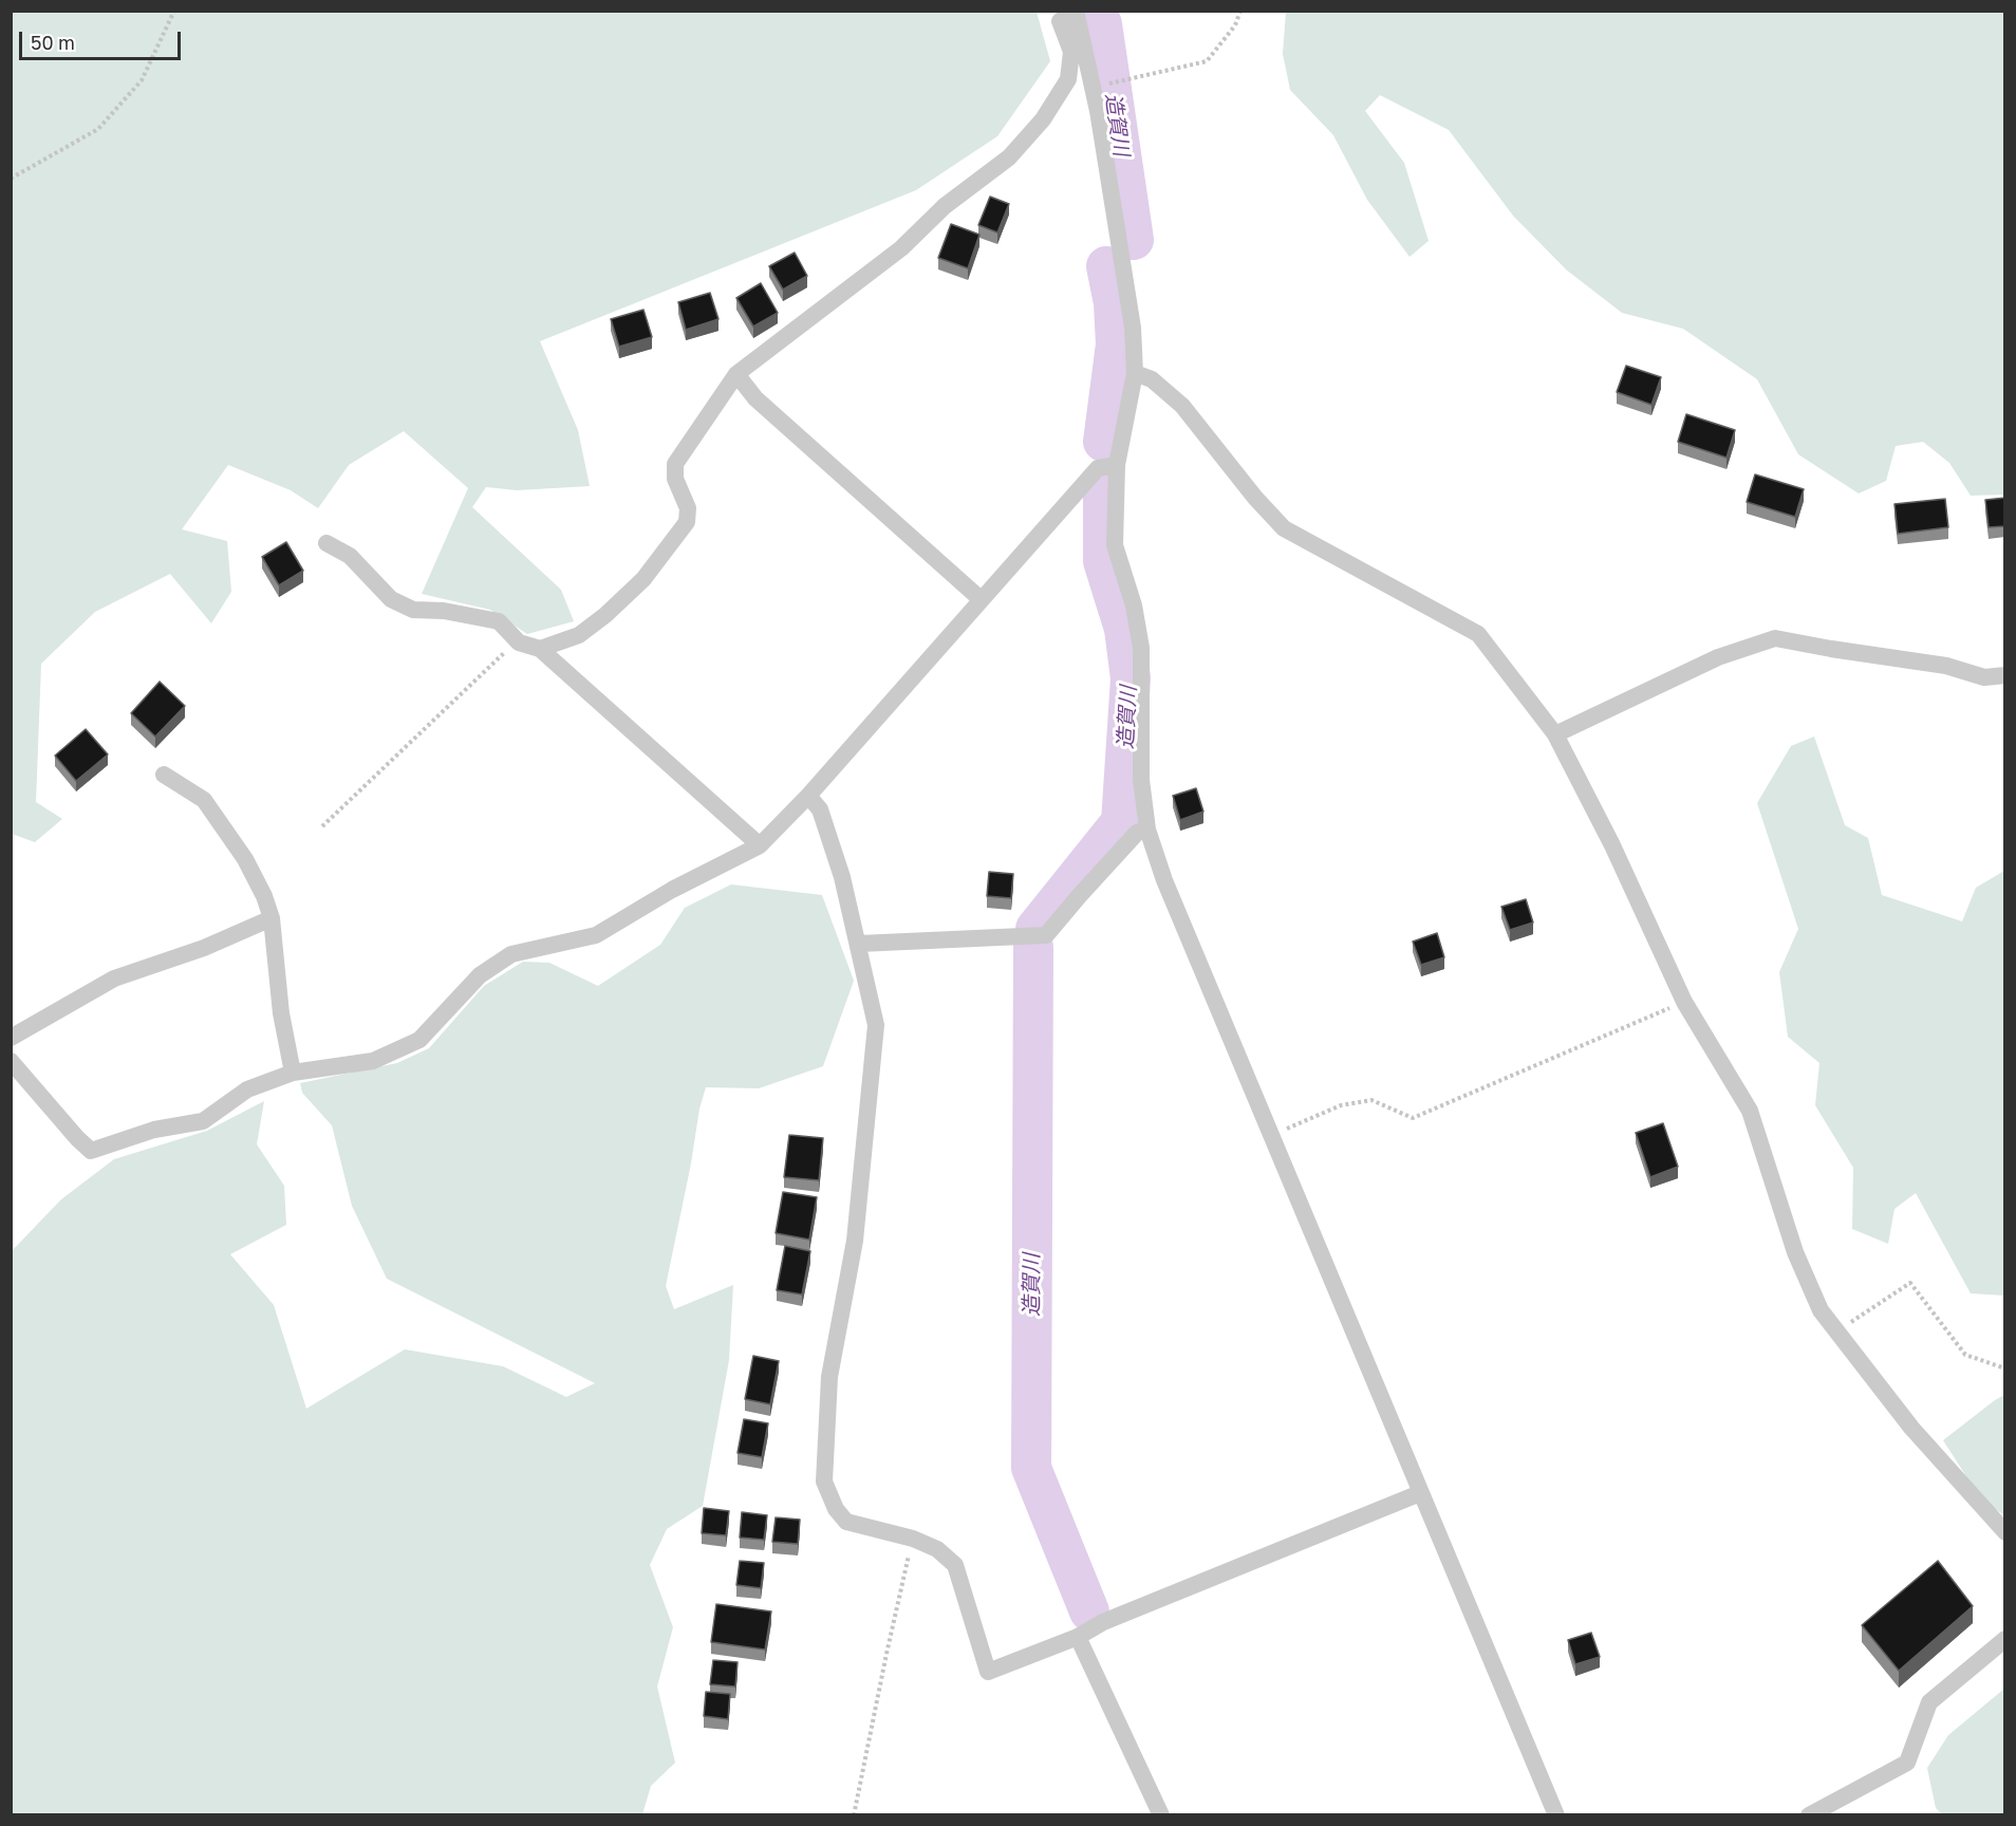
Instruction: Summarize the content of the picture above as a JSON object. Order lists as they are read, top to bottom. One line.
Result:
{"water":["造賀川"],"scale_bar":"50 m"}
